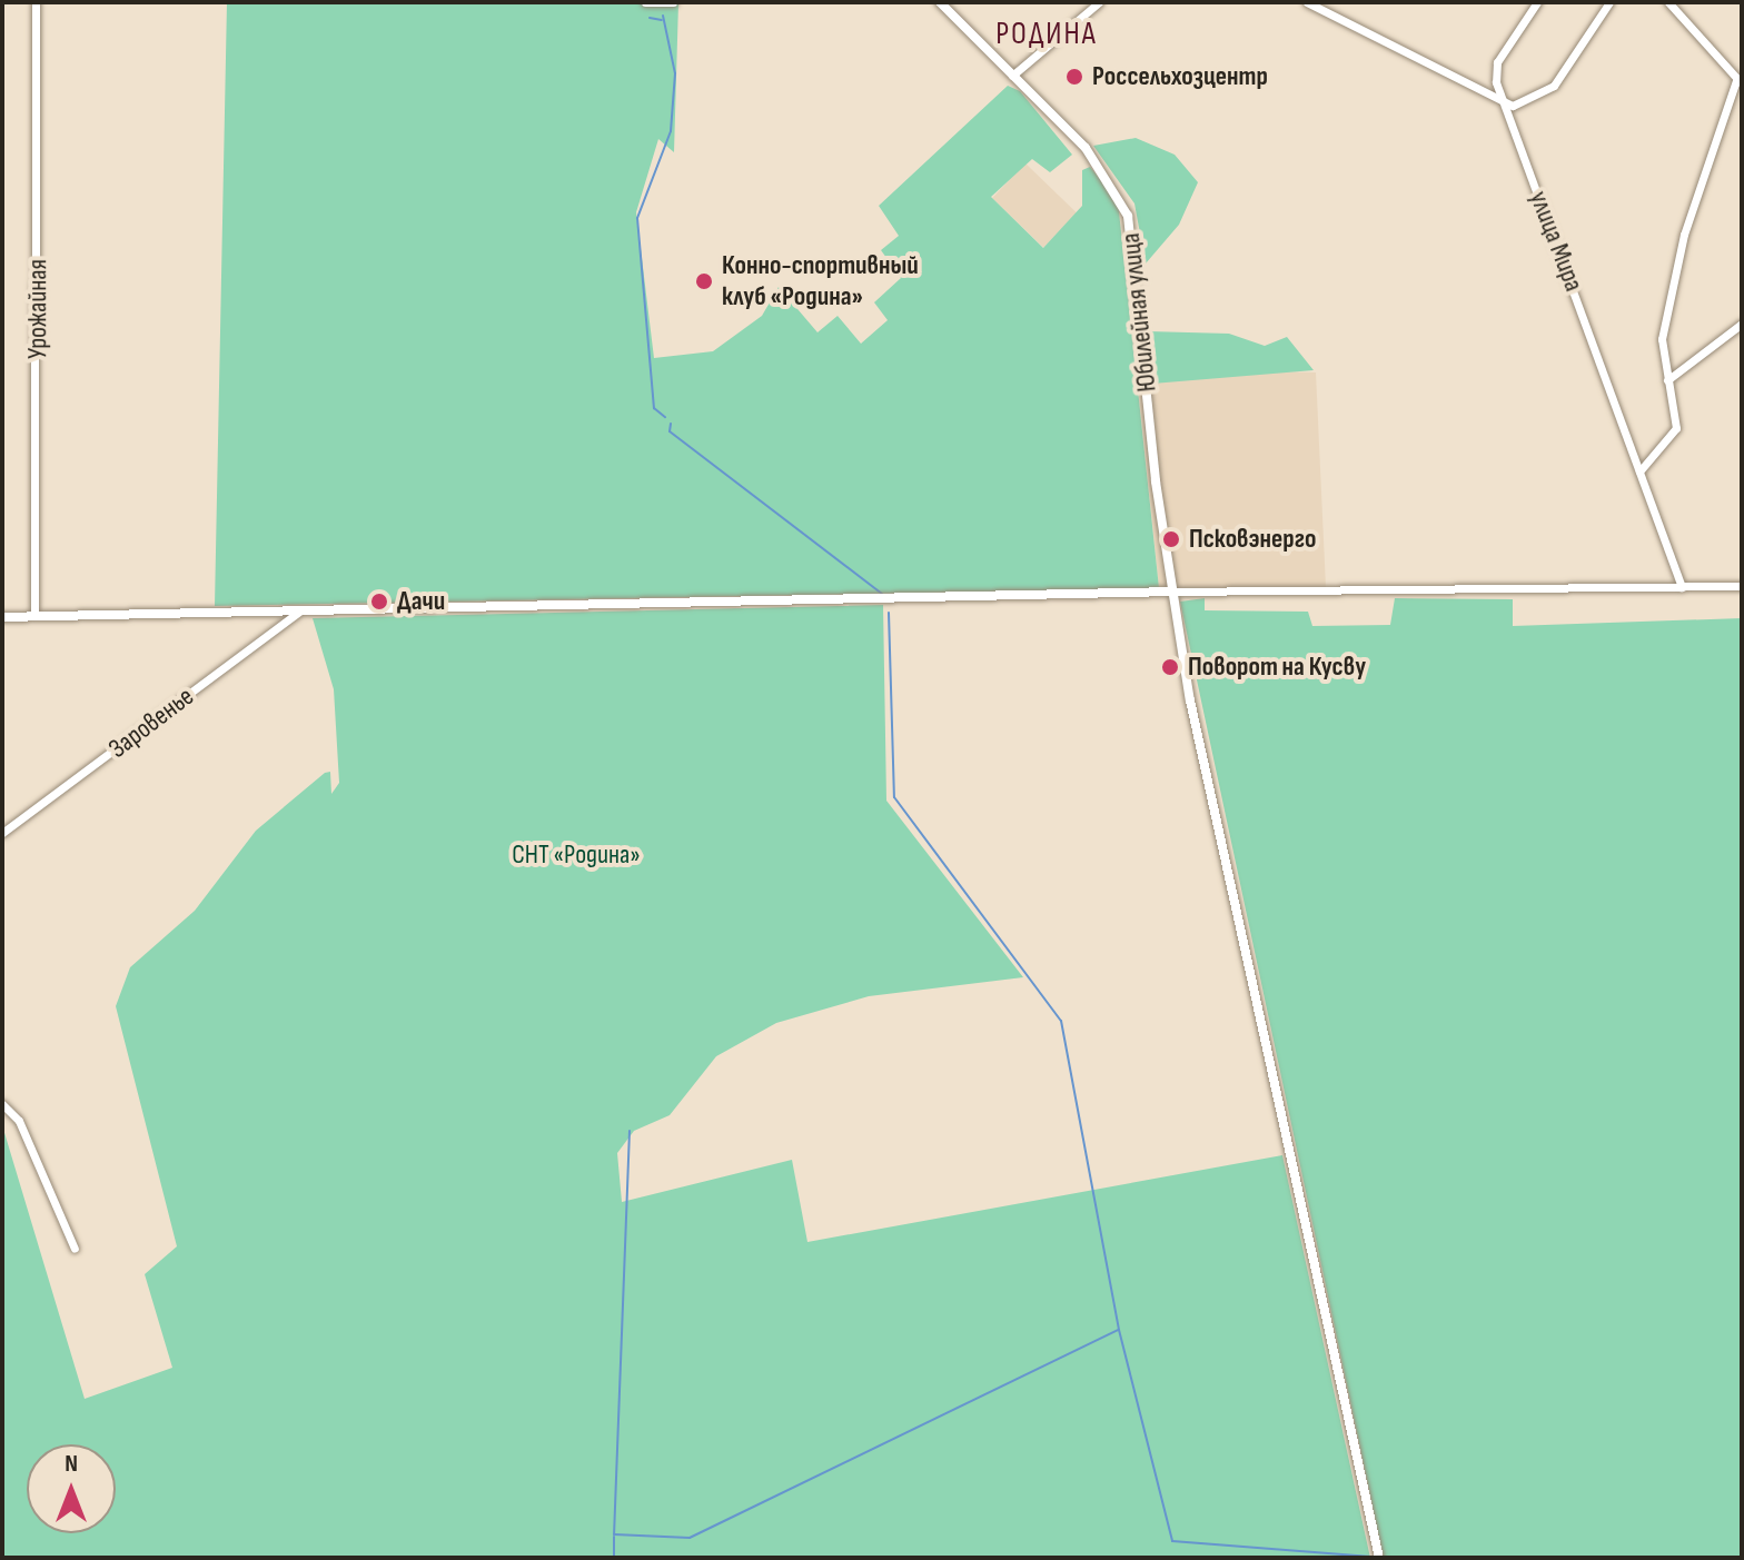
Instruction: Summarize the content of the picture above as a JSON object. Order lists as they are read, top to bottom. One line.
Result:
{"streets":{"street":["улица Мира","Урожайная","Юбилейная улица","Заровенье"]},"districts":["РОДИНА"],"parks":["СНТ «Родина»"],"places":["Россельхозцентр","Конно-спортивный клуб «Родина»","Псковэнерго","Дачи","Поворот на Кусву"],"north":"top"}
